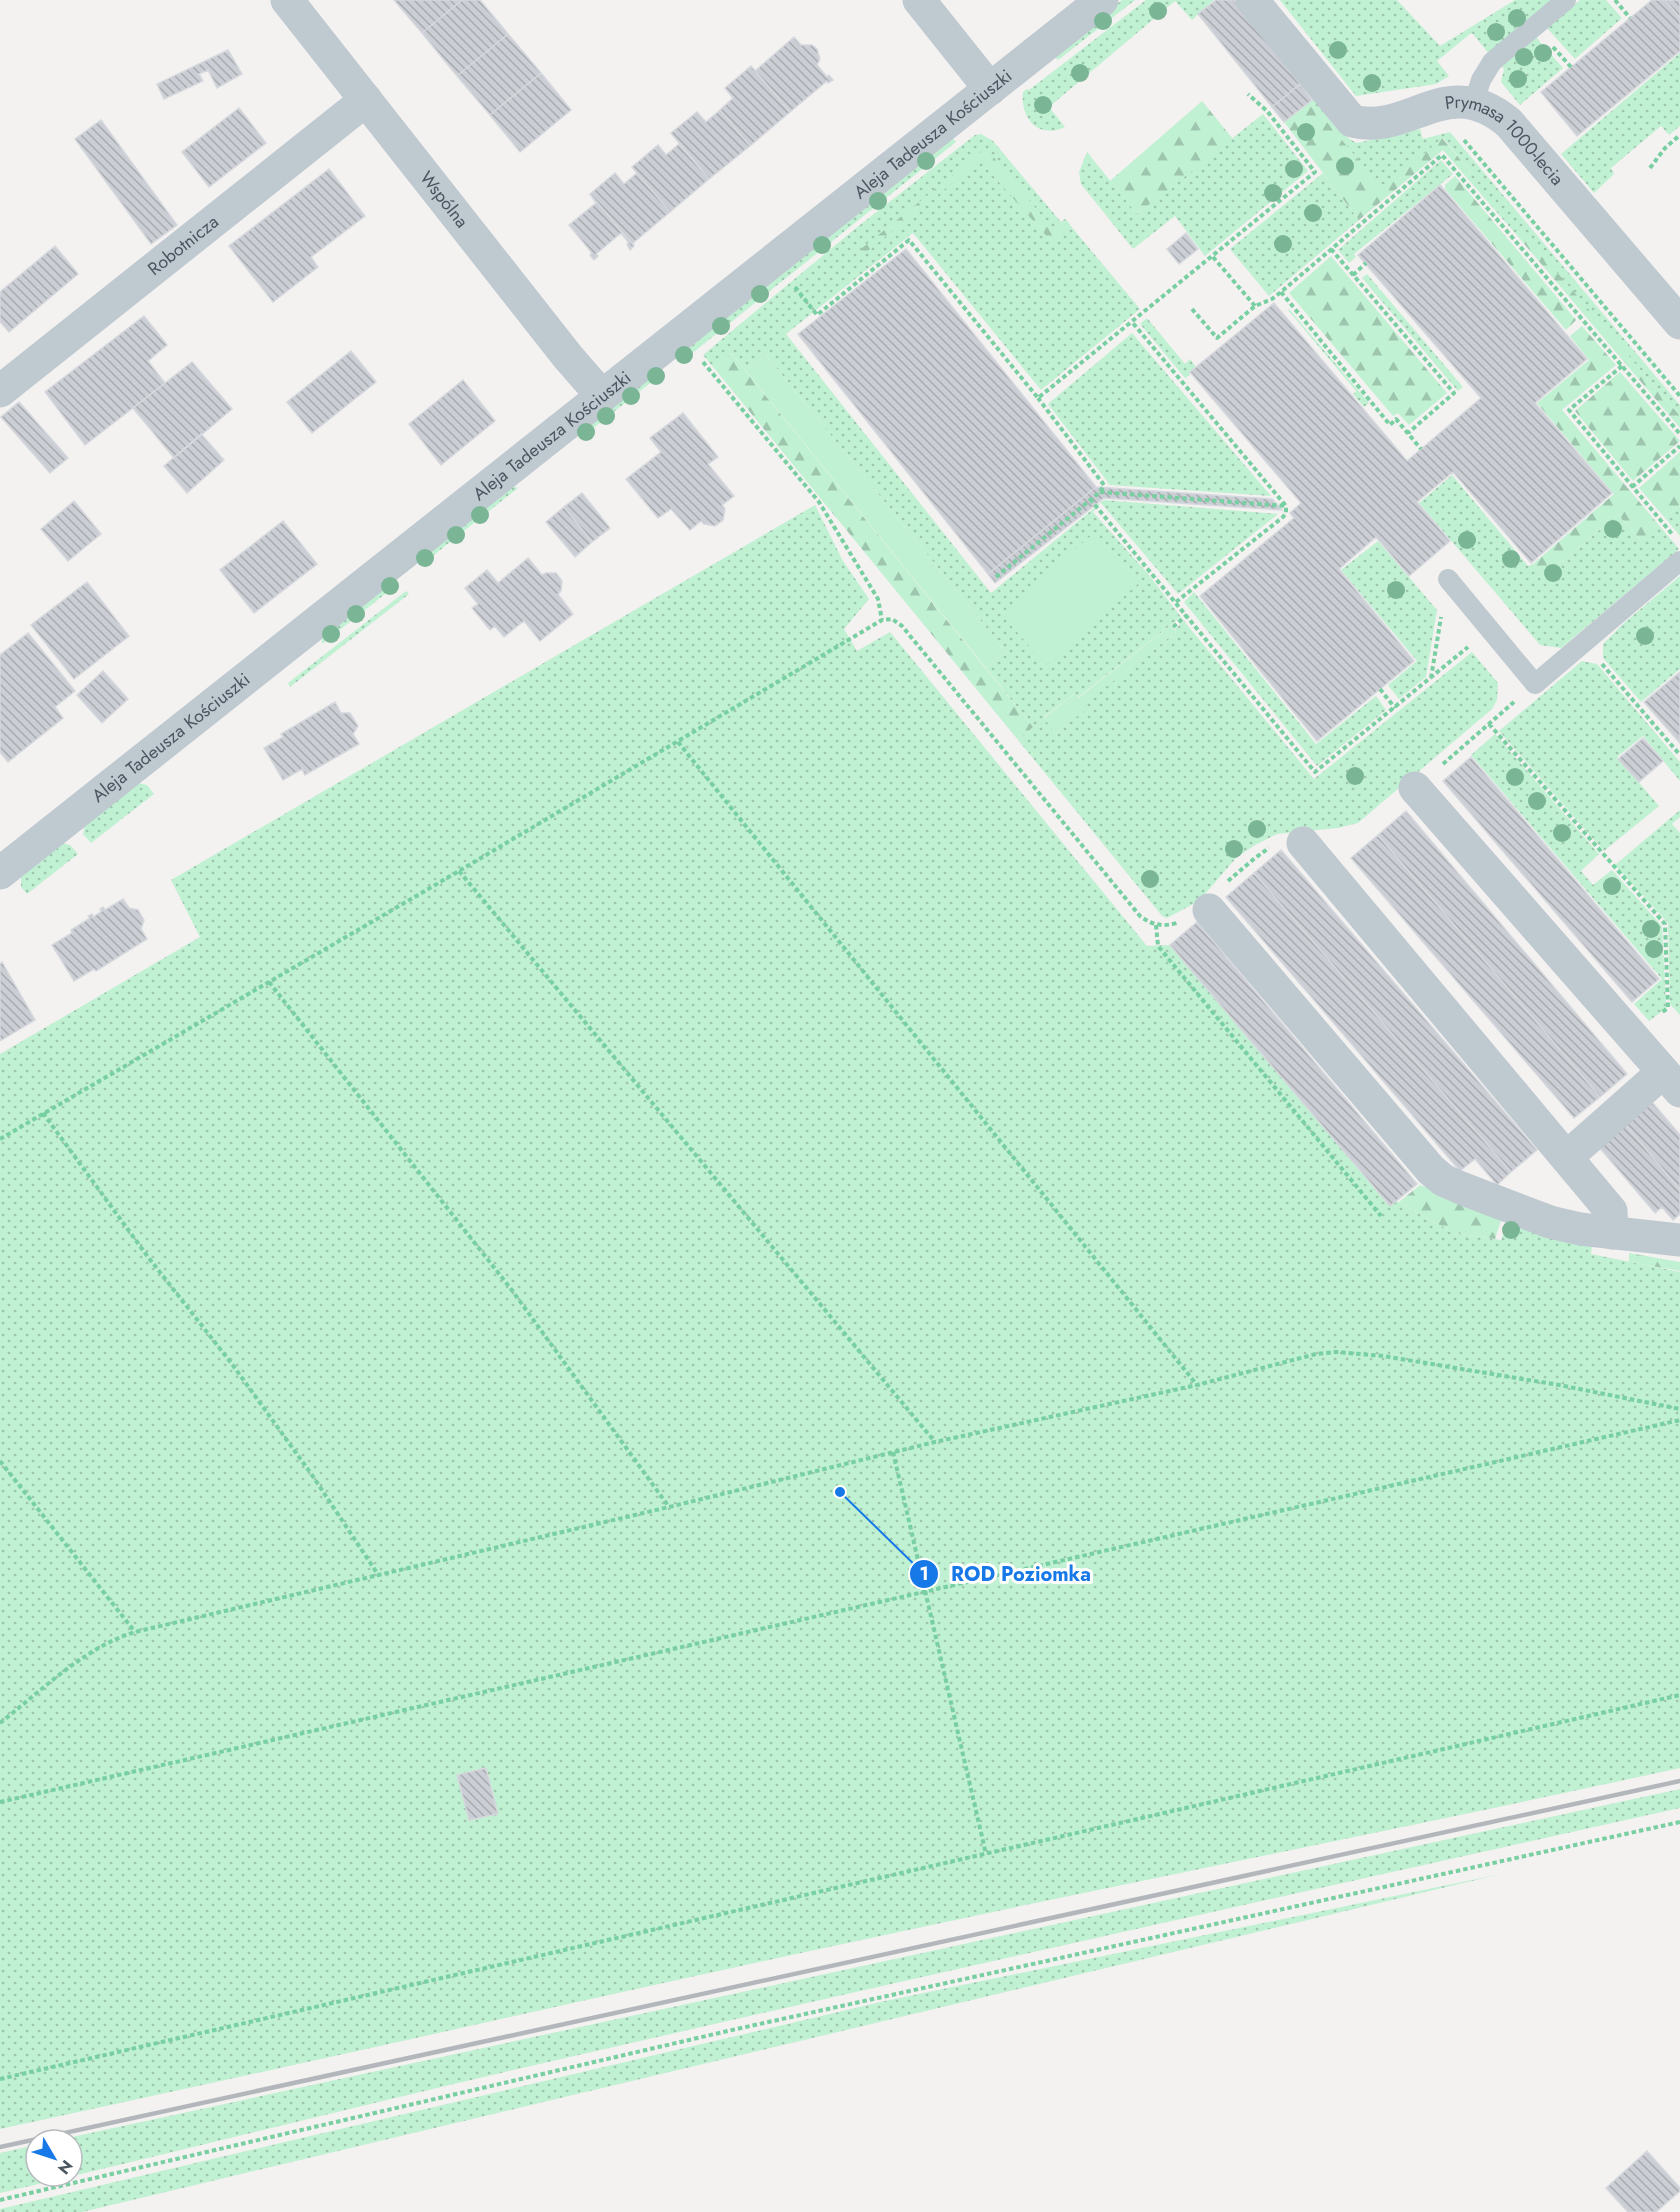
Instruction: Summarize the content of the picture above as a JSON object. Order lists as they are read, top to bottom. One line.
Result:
{"streets":{"street":["Aleja Tadeusza Kościuszki","Prymasa 1000-lecia","Wspólna","Robotnicza"]},"crossings":[["Aleja Tadeusza Kościuszki","Wspólna"],["Wspólna","Robotnicza"]],"places":["ROD Poziomka"],"north":"bottom right"}
